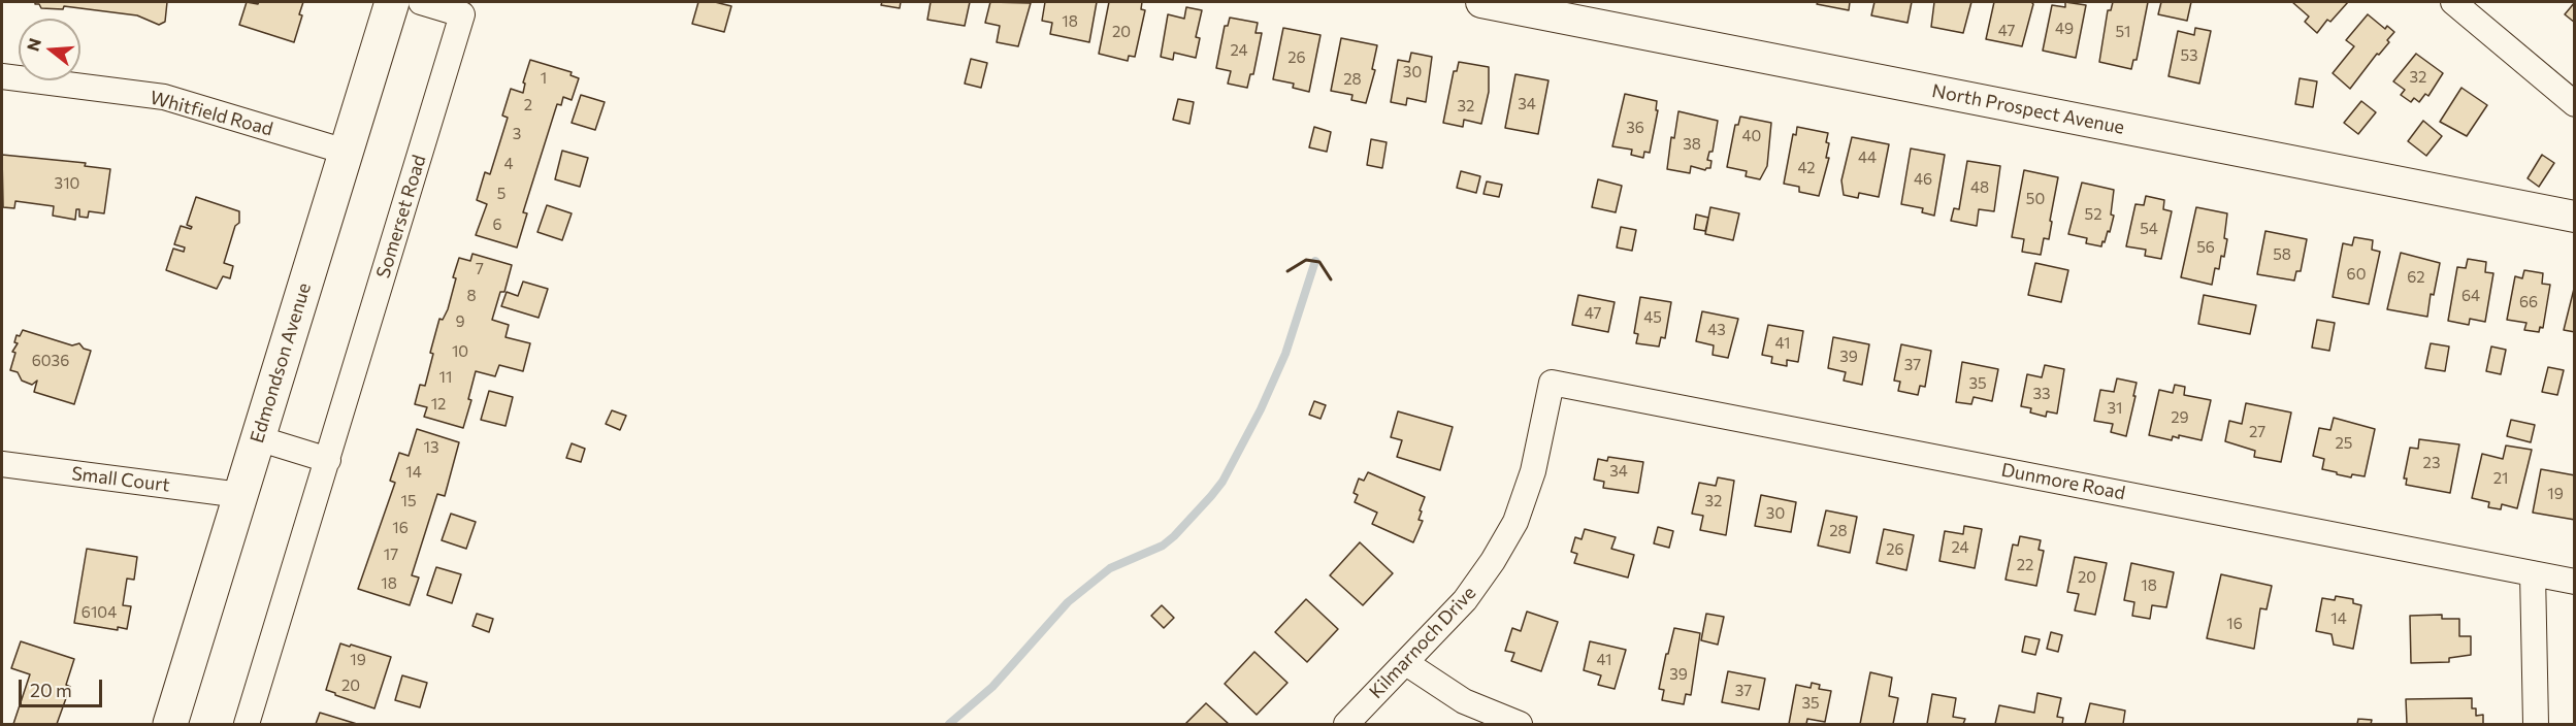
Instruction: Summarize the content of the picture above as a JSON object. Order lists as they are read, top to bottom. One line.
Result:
{"streets":{"main road":["Edmondson Avenue"],"street":["North Prospect Avenue","Whitfield Road","Somerset Road","Small Court","Dunmore Road","Kilmarnoch Drive"]},"crossings":[["Whitfield Road","Edmondson Avenue"],["Edmondson Avenue","Small Court"],["Dunmore Road","Kilmarnoch Drive"]],"house_numbers":["18","49","47","20","51","24","53","26","30","32","1","28","34","2","32","36","3","40","38","44","4","42","46","310","48","5","50","52","6","54","56","58","7","60","62","8","64","66","47","45","9","43","41","10","39","6036","37","11","35","33","12","31","29","27","25","13","23","34","14","21","19","15","32","30","16","28","24","26","17","22","20","18","18","6104","14","16","19","41","39","20","37","35"],"scale_bar":"20 m","north":"left"}
